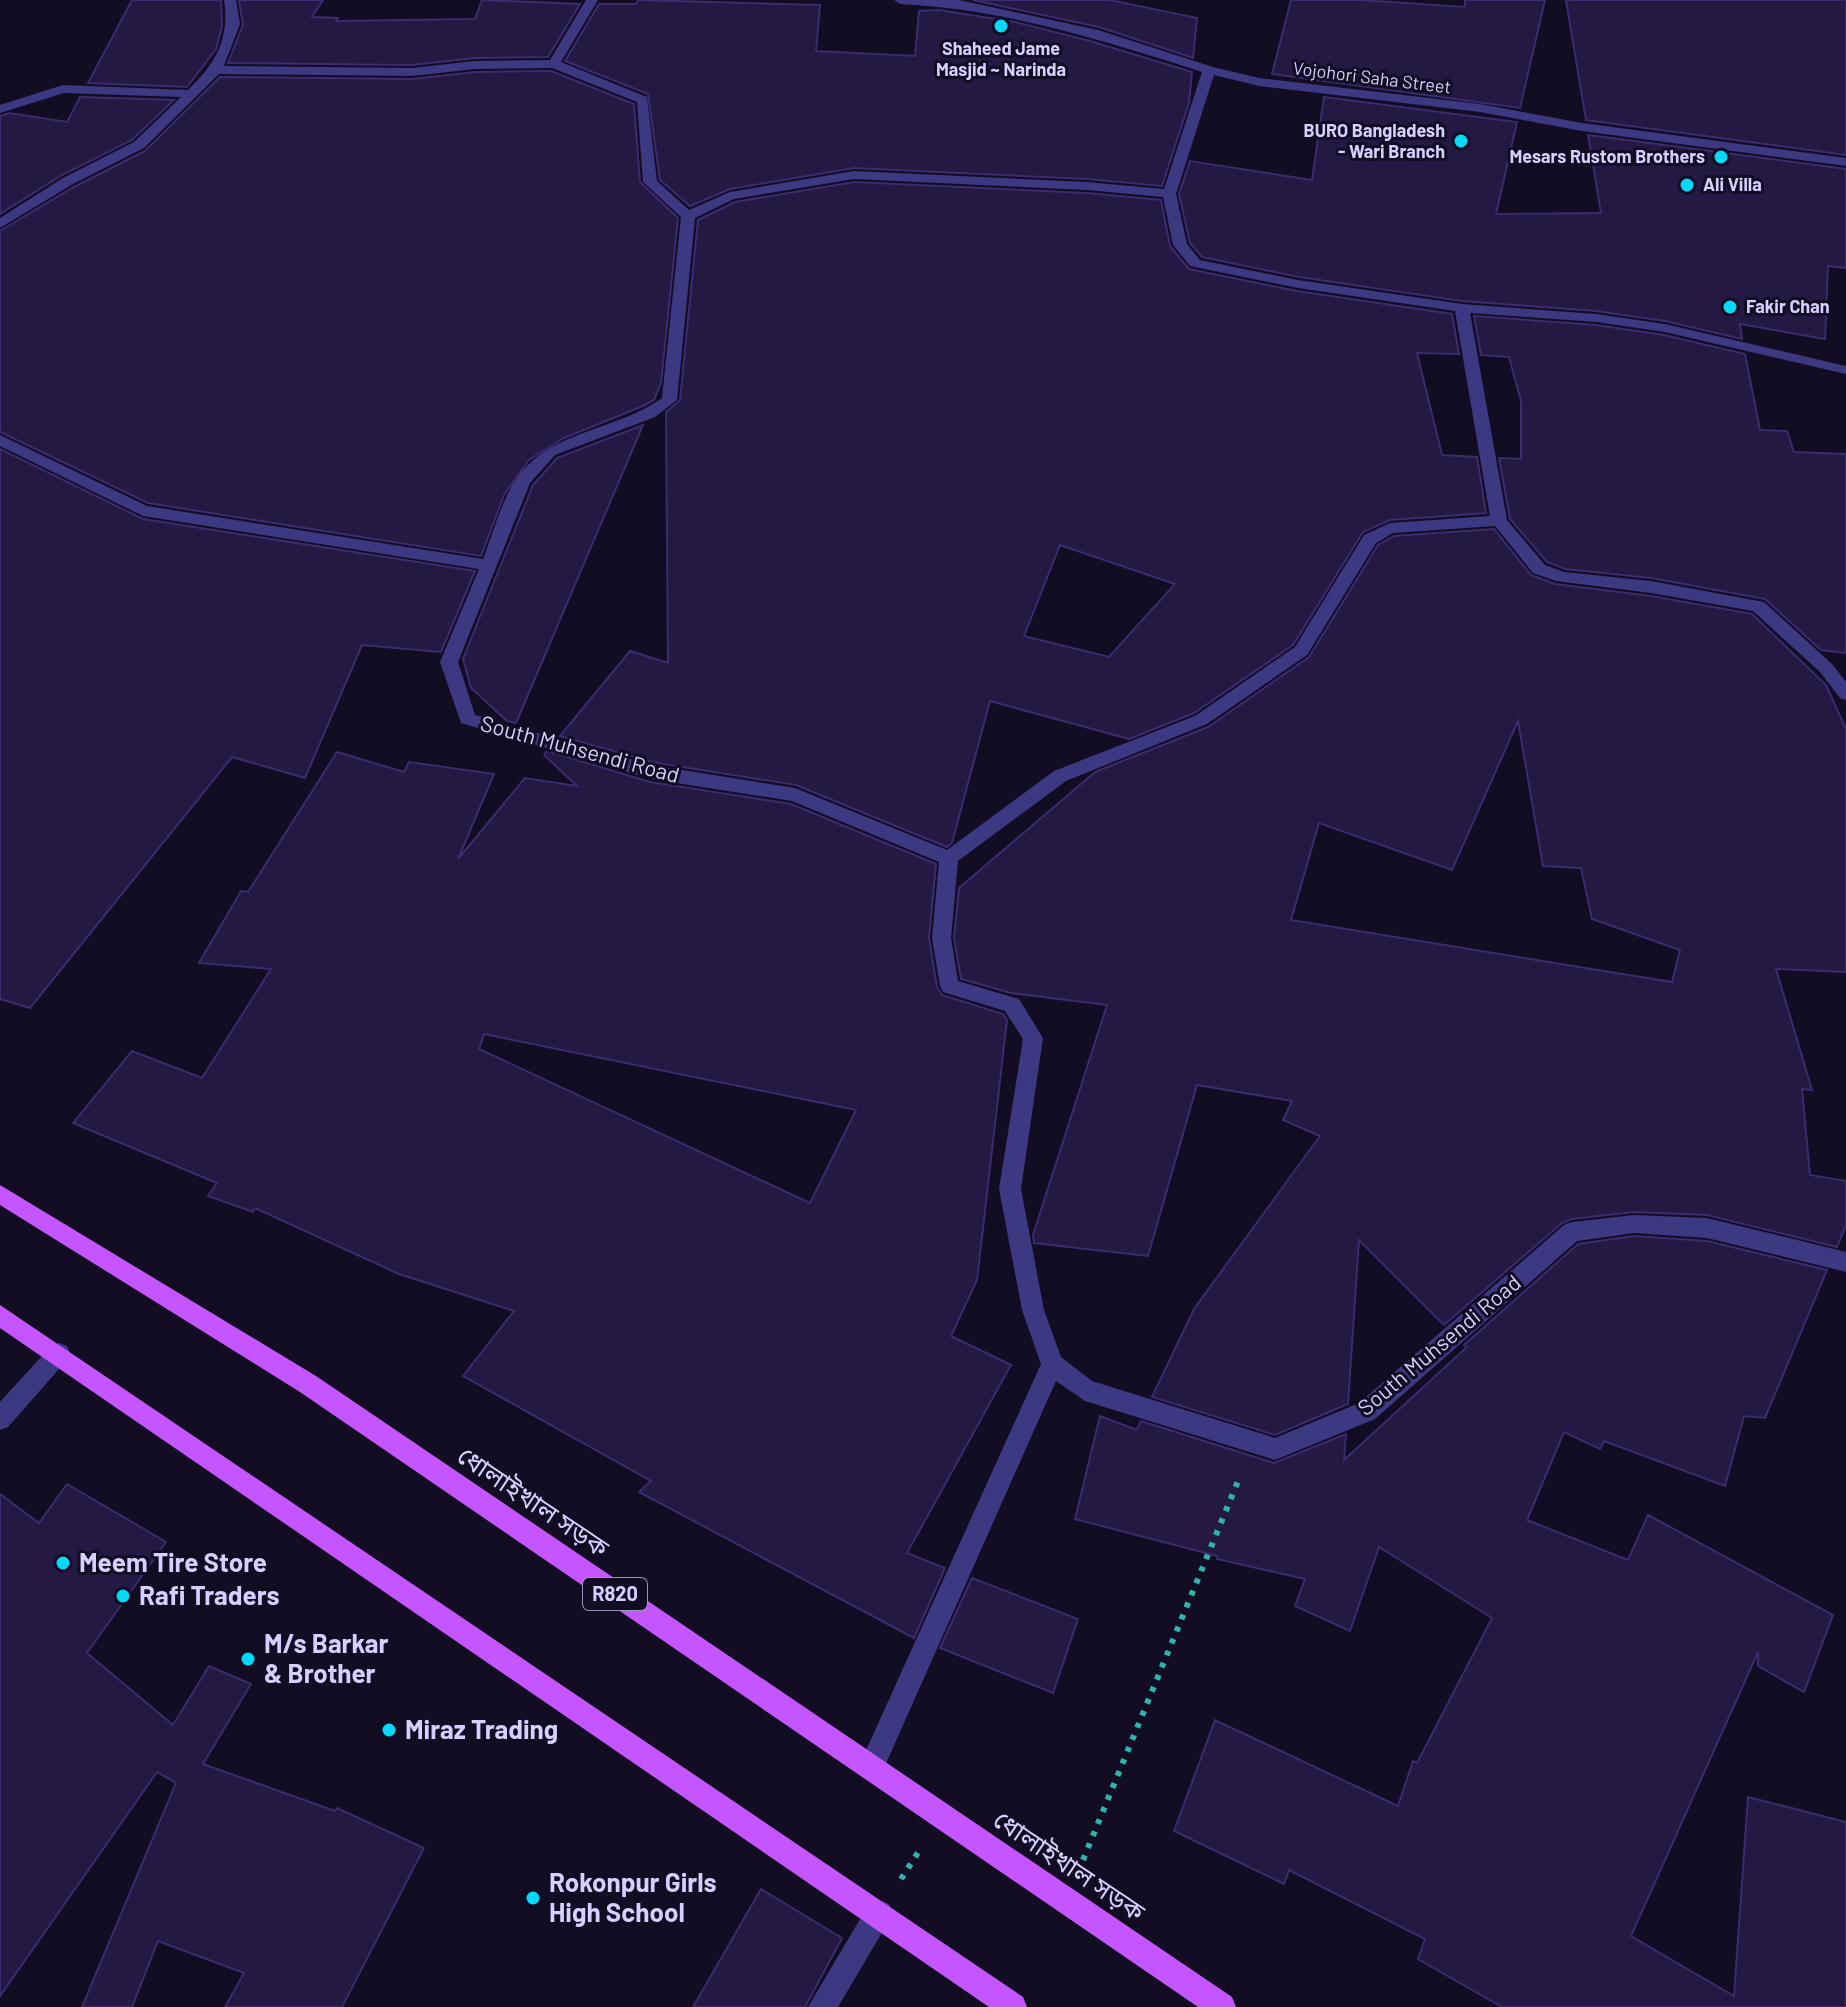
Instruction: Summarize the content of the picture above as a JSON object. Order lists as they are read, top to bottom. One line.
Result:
{"streets":{"main road":["ধোলাইখাল সড়ক","R820"],"street":["Vojohori Saha Street","South Muhsendi Road"]},"places":["Shaheed Jame Masjid ~ Narinda","BURO Bangladesh - Wari Branch","Mesars Rustom Brothers","Ali Villa","Fakir Chan","Meem Tire Store","Rafi Traders","M/s Barkar & Brother","Miraz Trading","Rokonpur Girls High School"]}
